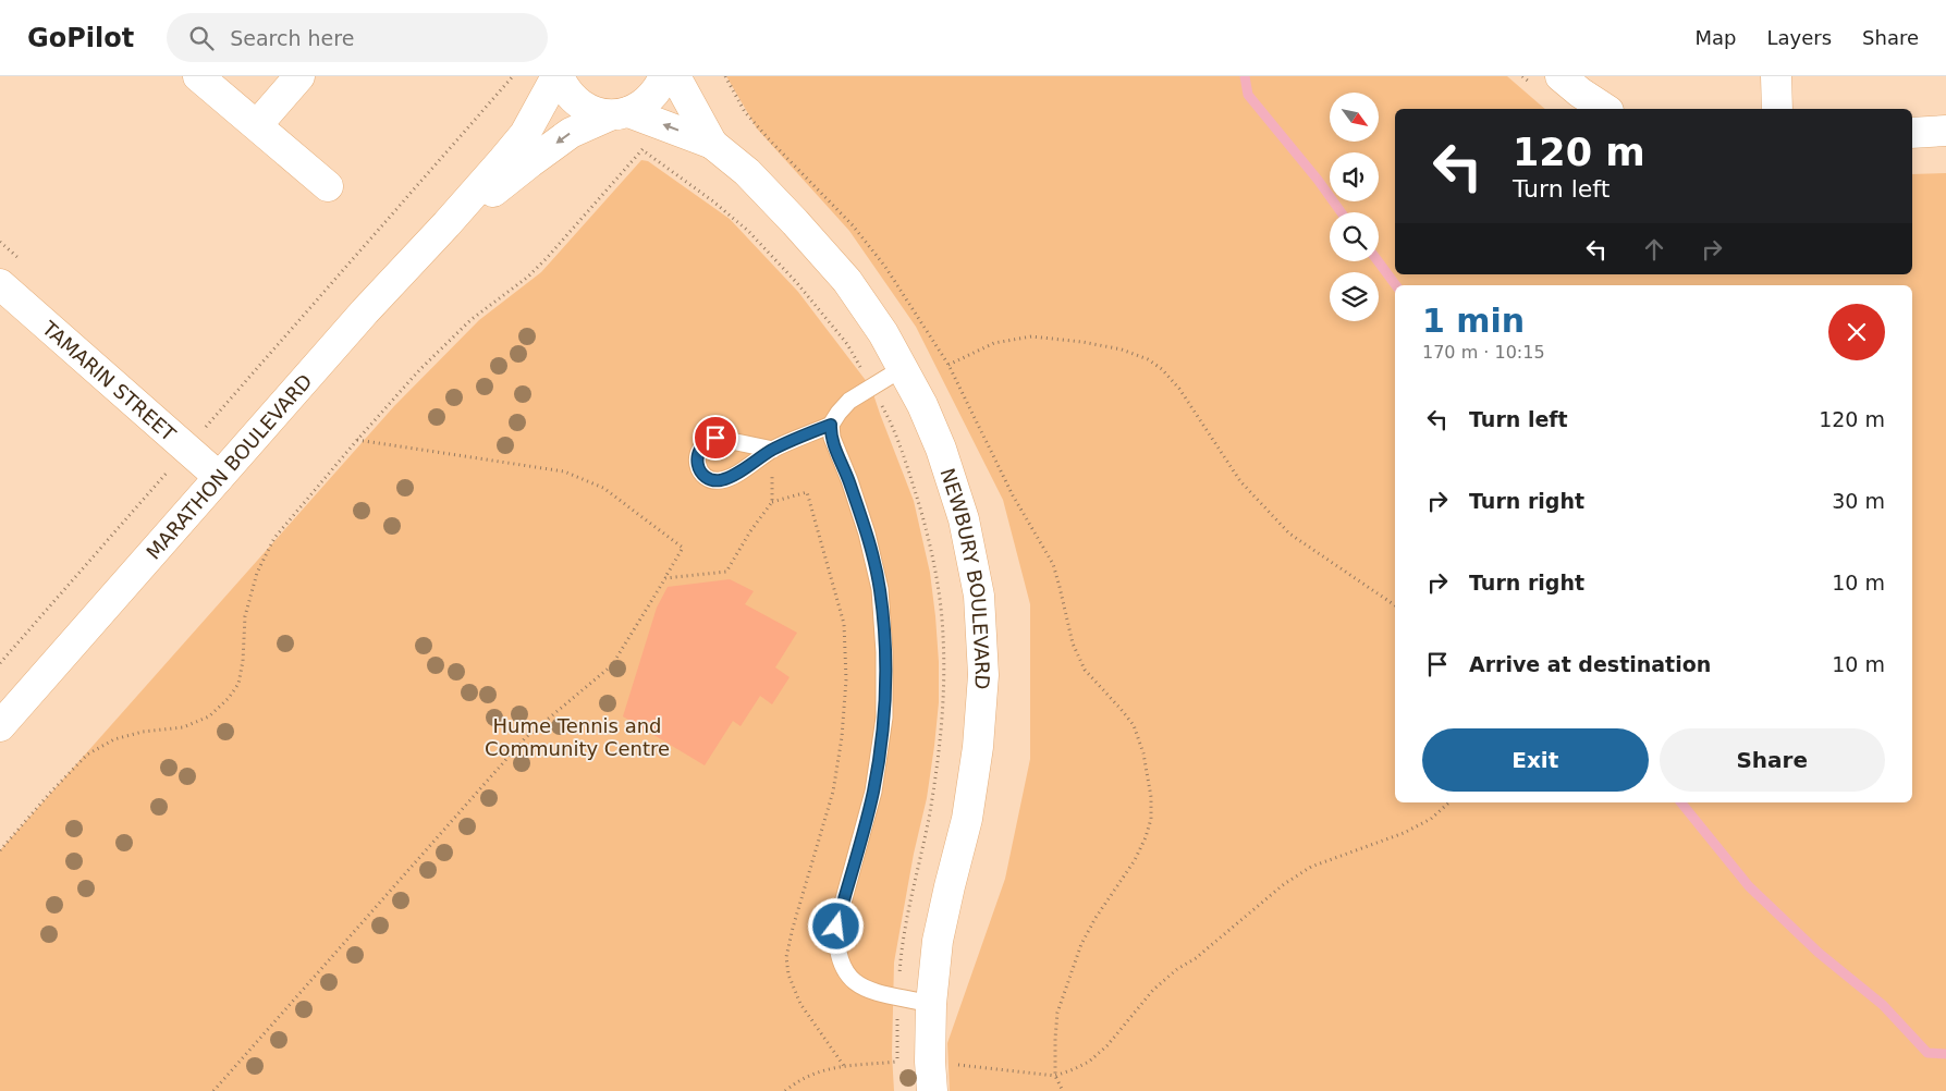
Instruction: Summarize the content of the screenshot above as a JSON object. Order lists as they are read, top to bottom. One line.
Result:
{"streets":{"street":["TAMARIN STREET","MARATHON BOULEVARD","NEWBURY BOULEVARD"]},"crossings":[["TAMARIN STREET","MARATHON BOULEVARD"],["MARATHON BOULEVARD","NEWBURY BOULEVARD"]],"parks":["Hume Tennis and Community Centre"],"north":"bottom right","page":{"header":"GoPilot","search":"Search here","nav":["Map","Layers","Share"],"turn":["120 m","Turn left"],"heading":["1 min","170 m · 10:15"],"list":[{"name":"Turn left","value":"120 m"},{"name":"Turn right","value":"30 m"},{"name":"Turn right","value":"10 m"},{"name":"Arrive at destination","value":"10 m"}],"buttons":["Exit","Share"]}}
